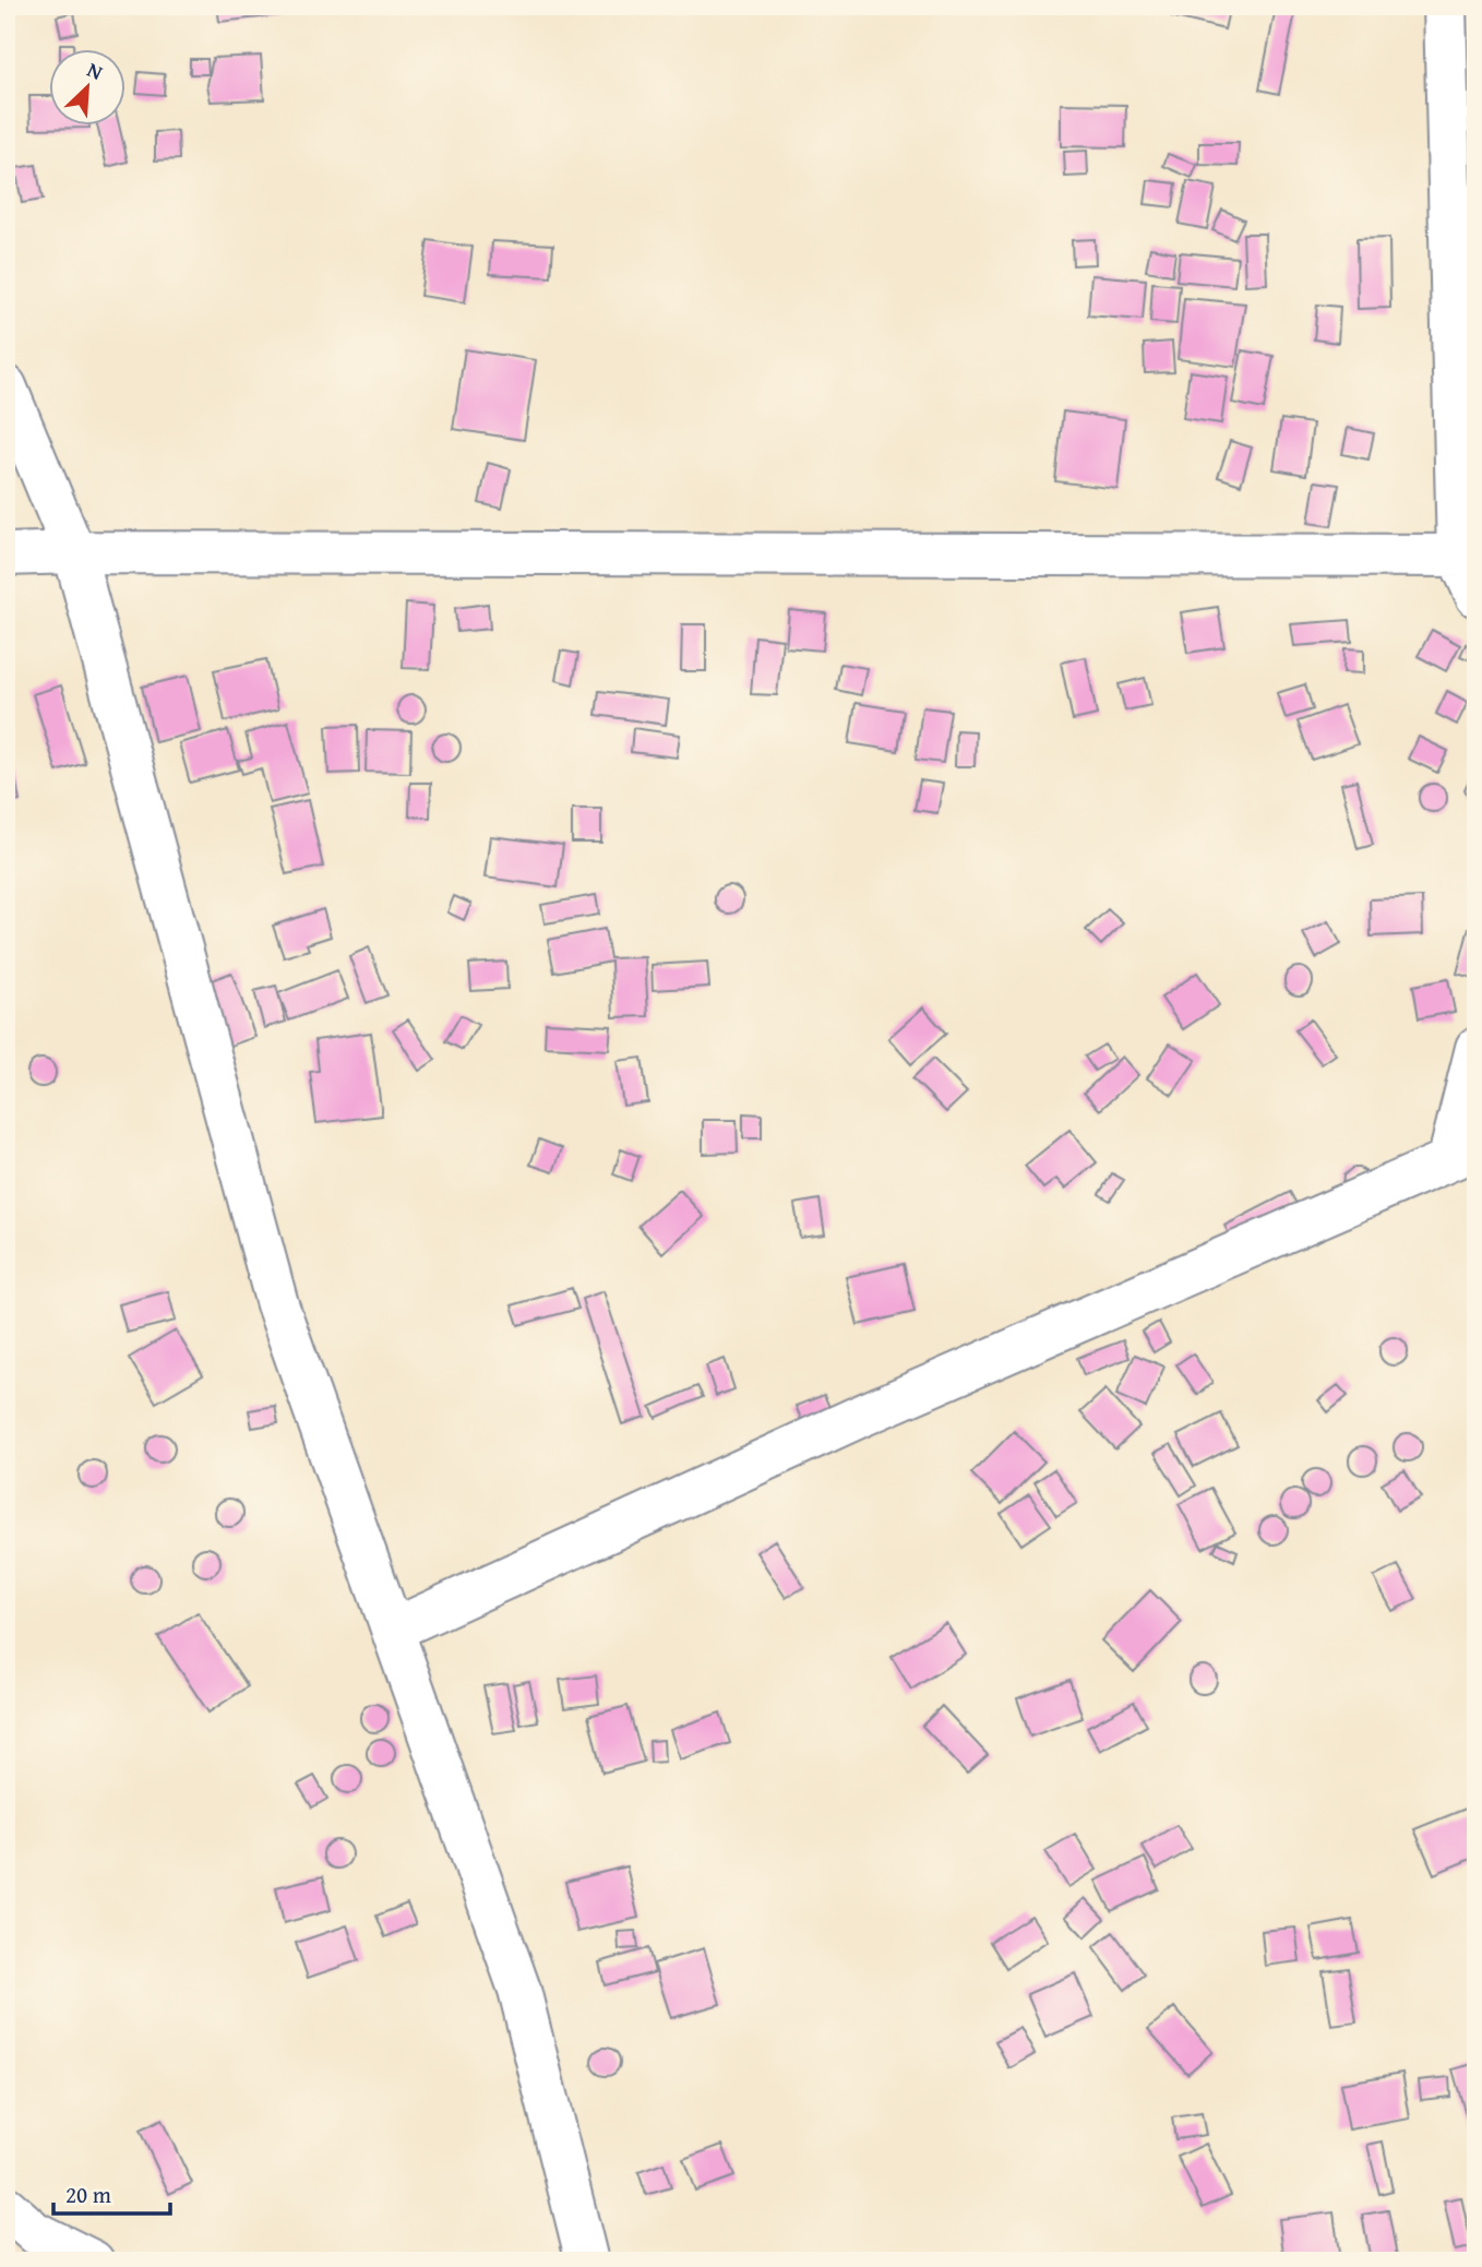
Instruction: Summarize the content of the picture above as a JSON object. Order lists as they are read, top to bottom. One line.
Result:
{"scale_bar":"20 m","north":"top right"}
